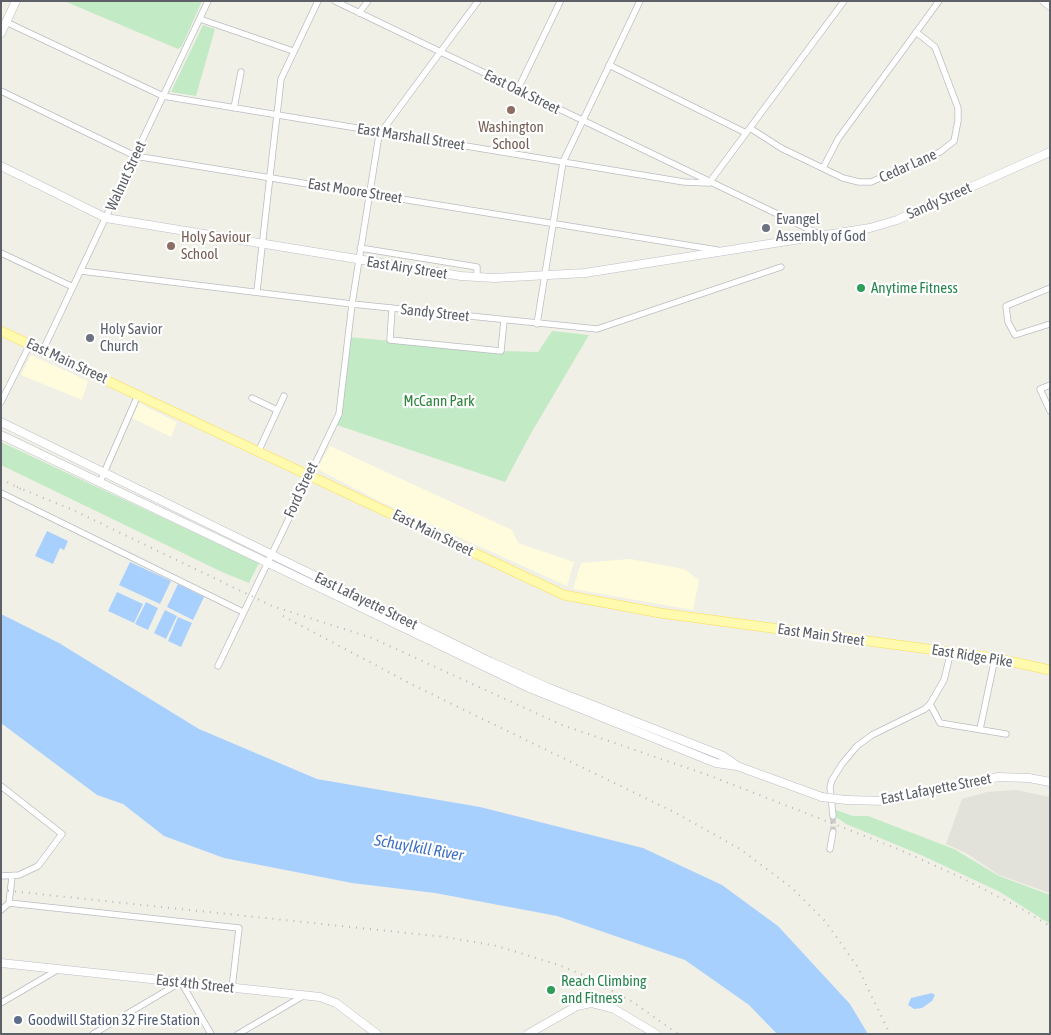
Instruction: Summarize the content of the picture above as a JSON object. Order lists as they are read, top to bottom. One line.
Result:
{"streets":{"main road":["Sandy Street","East Airy Street","East Main Street","East Lafayette Street","East Ridge Pike","East 4th Street"],"street":["East Oak Street","East Marshall Street","Cedar Lane","Walnut Street","East Moore Street","Ford Street"]},"crossings":[["East Oak Street","East Marshall Street"],["East Marshall Street","Walnut Street"],["East Marshall Street","Sandy Street"],["East Marshall Street","East Airy Street"],["East Marshall Street","Ford Street"],["Walnut Street","East Moore Street"],["Walnut Street","Sandy Street"],["Walnut Street","East Airy Street"],["Walnut Street","East Main Street"],["East Moore Street","East Airy Street"],["East Moore Street","Ford Street"],["Sandy Street","East Airy Street"],["Sandy Street","Ford Street"],["East Airy Street","Ford Street"],["East Main Street","Ford Street"],["East Main Street","East Ridge Pike"],["Ford Street","East Lafayette Street"]],"water":["Schuylkill River"],"parks":["McCann Park"],"places":["Washington School","Evangel Assembly of God","Holy Saviour School","Anytime Fitness","Holy Savior Church","Reach Climbing and Fitness","Goodwill Station 32 Fire Station"]}
